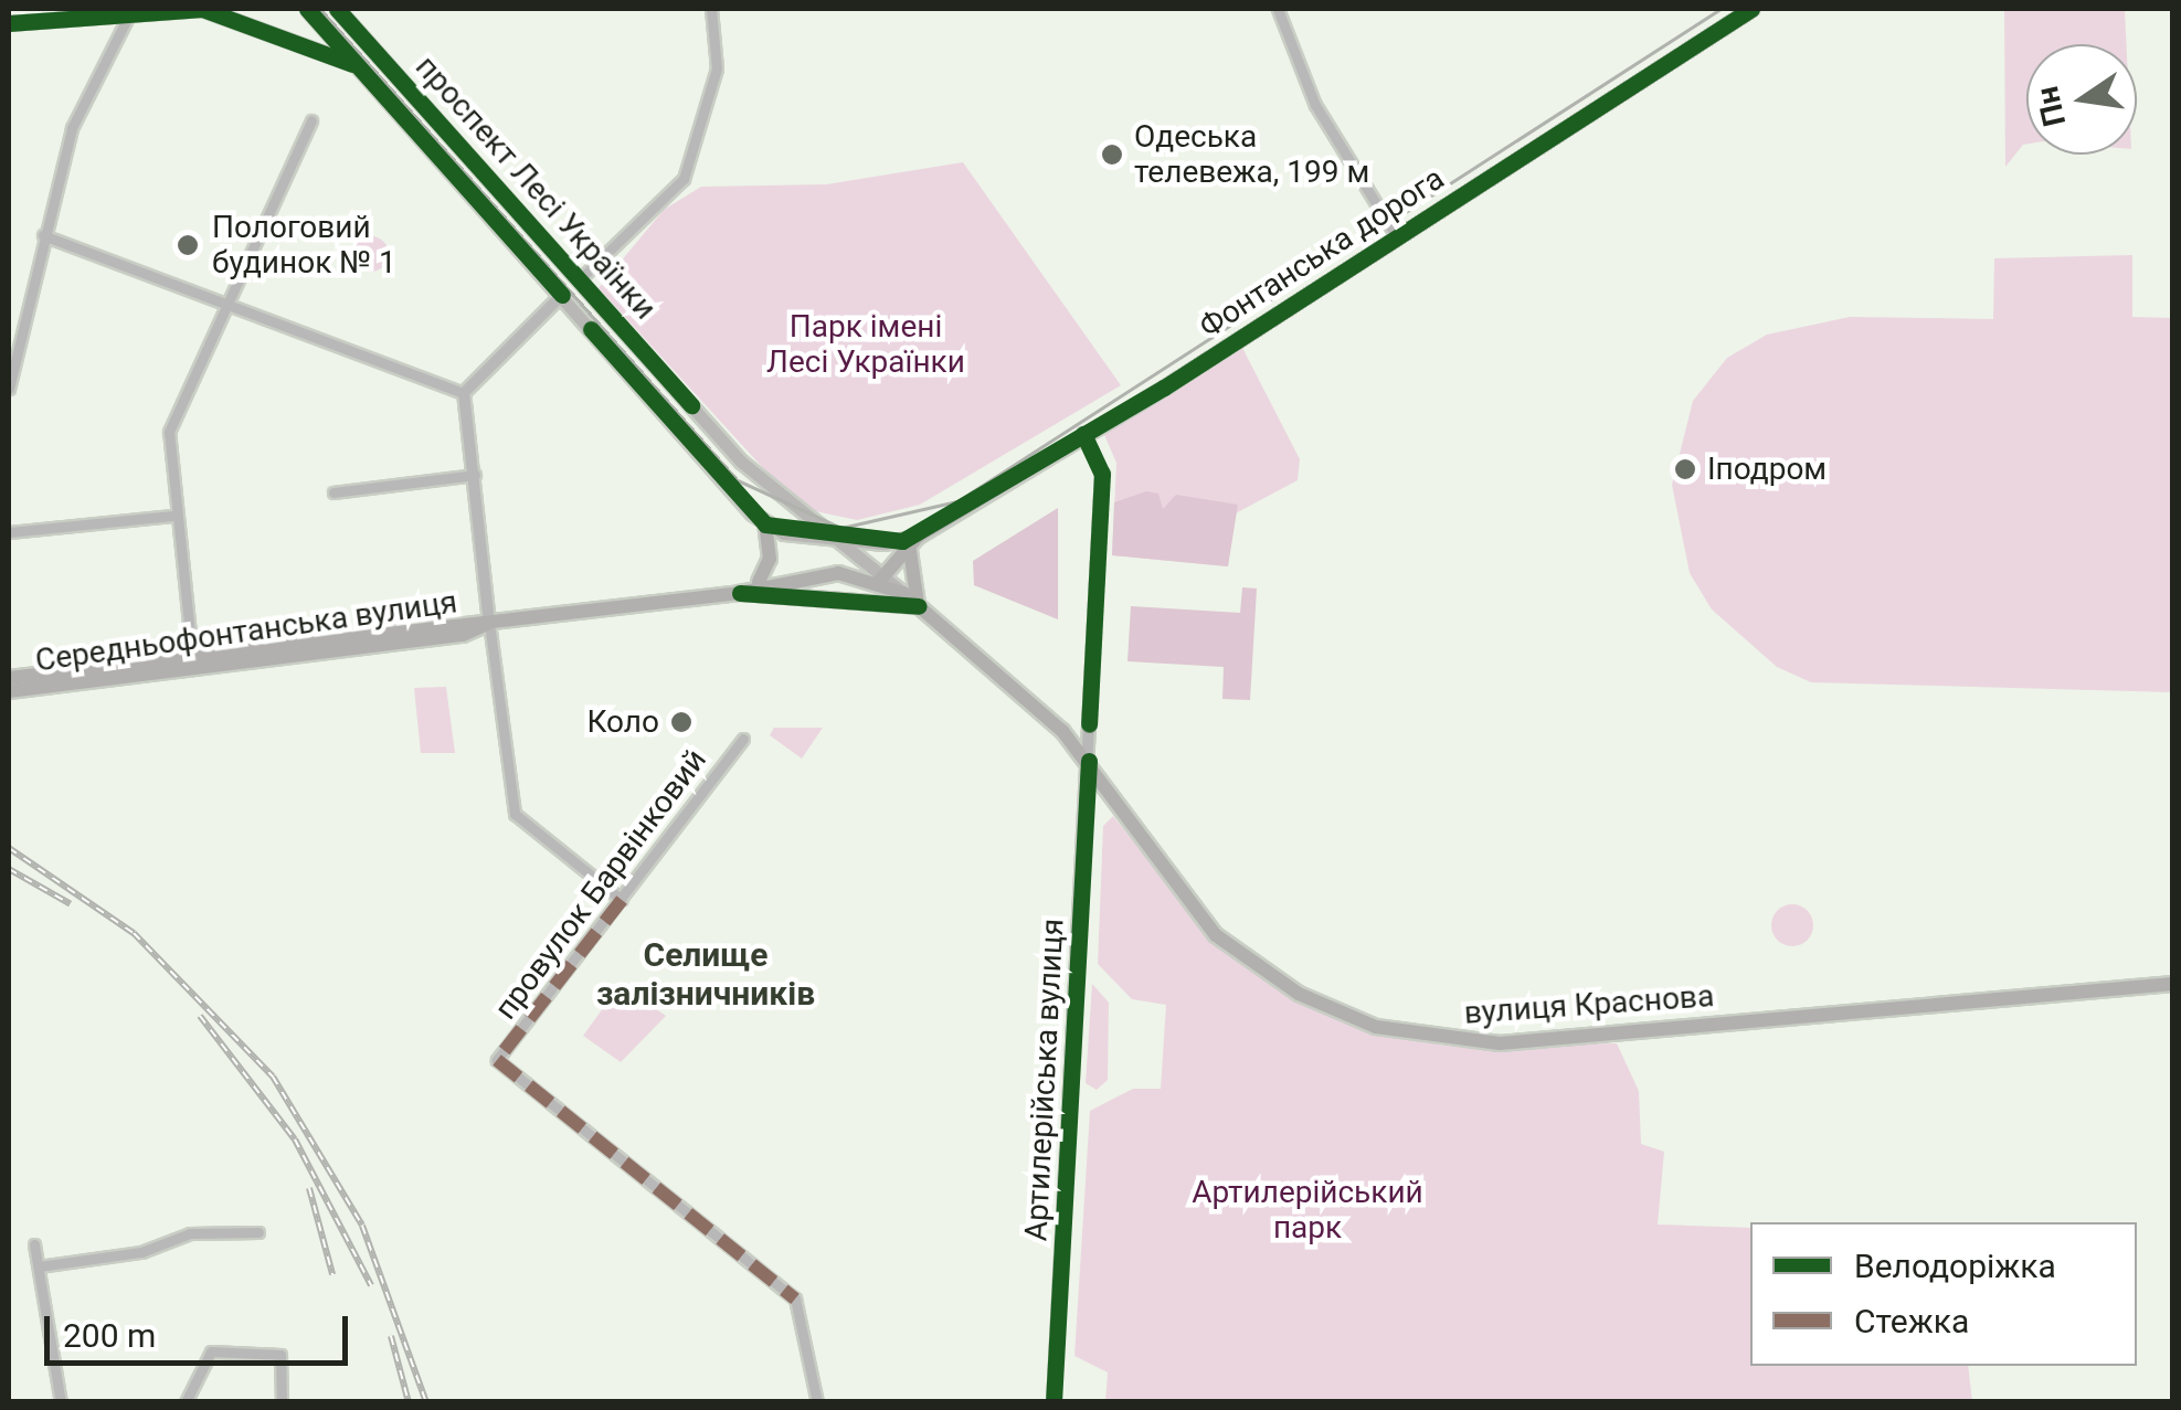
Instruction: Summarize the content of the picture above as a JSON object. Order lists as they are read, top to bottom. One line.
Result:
{"streets":{"main road":["проспект Лесі Українки","Фонтанська дорога","Середньофонтанська вулиця","вулиця Краснова"],"street":["провулок Барвінковий","Артилерійська вулиця"]},"crossings":[["проспект Лесі Українки","Фонтанська дорога"],["проспект Лесі Українки","Середньофонтанська вулиця"],["Фонтанська дорога","Артилерійська вулиця"],["Середньофонтанська вулиця","вулиця Краснова"],["вулиця Краснова","Артилерійська вулиця"]],"districts":["Селище залізничників"],"parks":["Парк імені Лесі Українки","Артилерійський парк"],"places":["Одеська телевежа, 199 м","Пологовий будинок № 1","Іподром","Коло"],"legend":["Велодоріжка","Стежка"],"scale_bar":"200 m","north":"left"}
